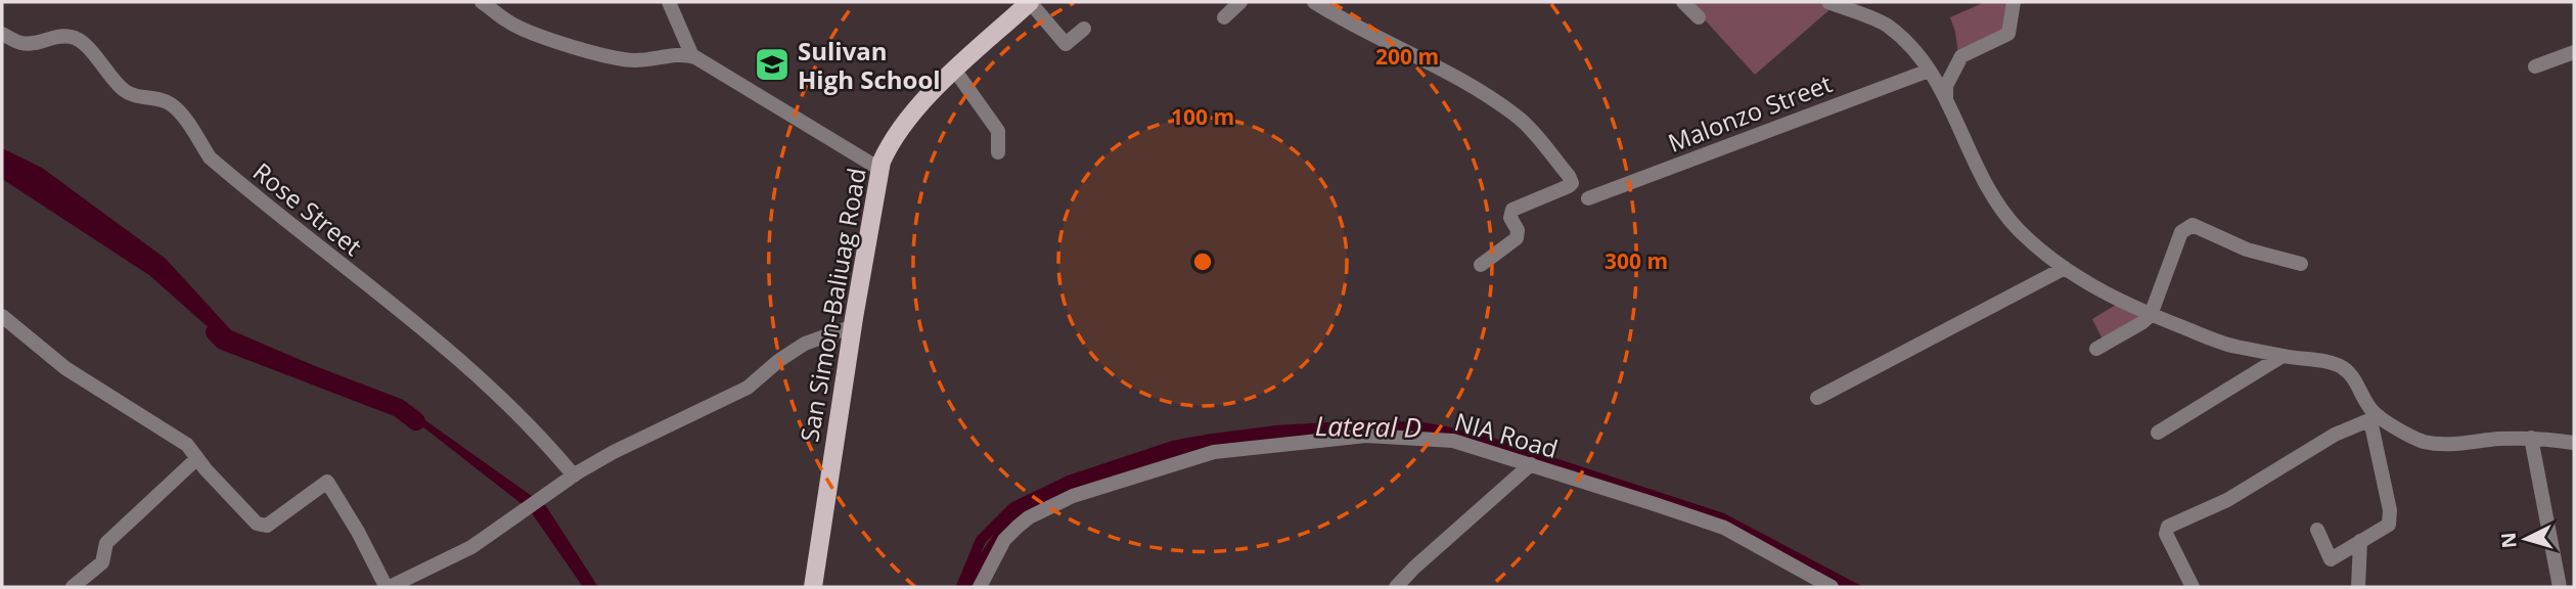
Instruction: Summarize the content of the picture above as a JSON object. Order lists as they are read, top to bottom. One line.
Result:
{"streets":{"main road":["San Simon-Baliuag Road"],"street":["Malonzo Street","Rose Street","NIA Road"]},"water":["Lateral D"],"places":{"school or university":["Sulivan High School"]},"north":"left","rings":["200 m","100 m","300 m"]}
